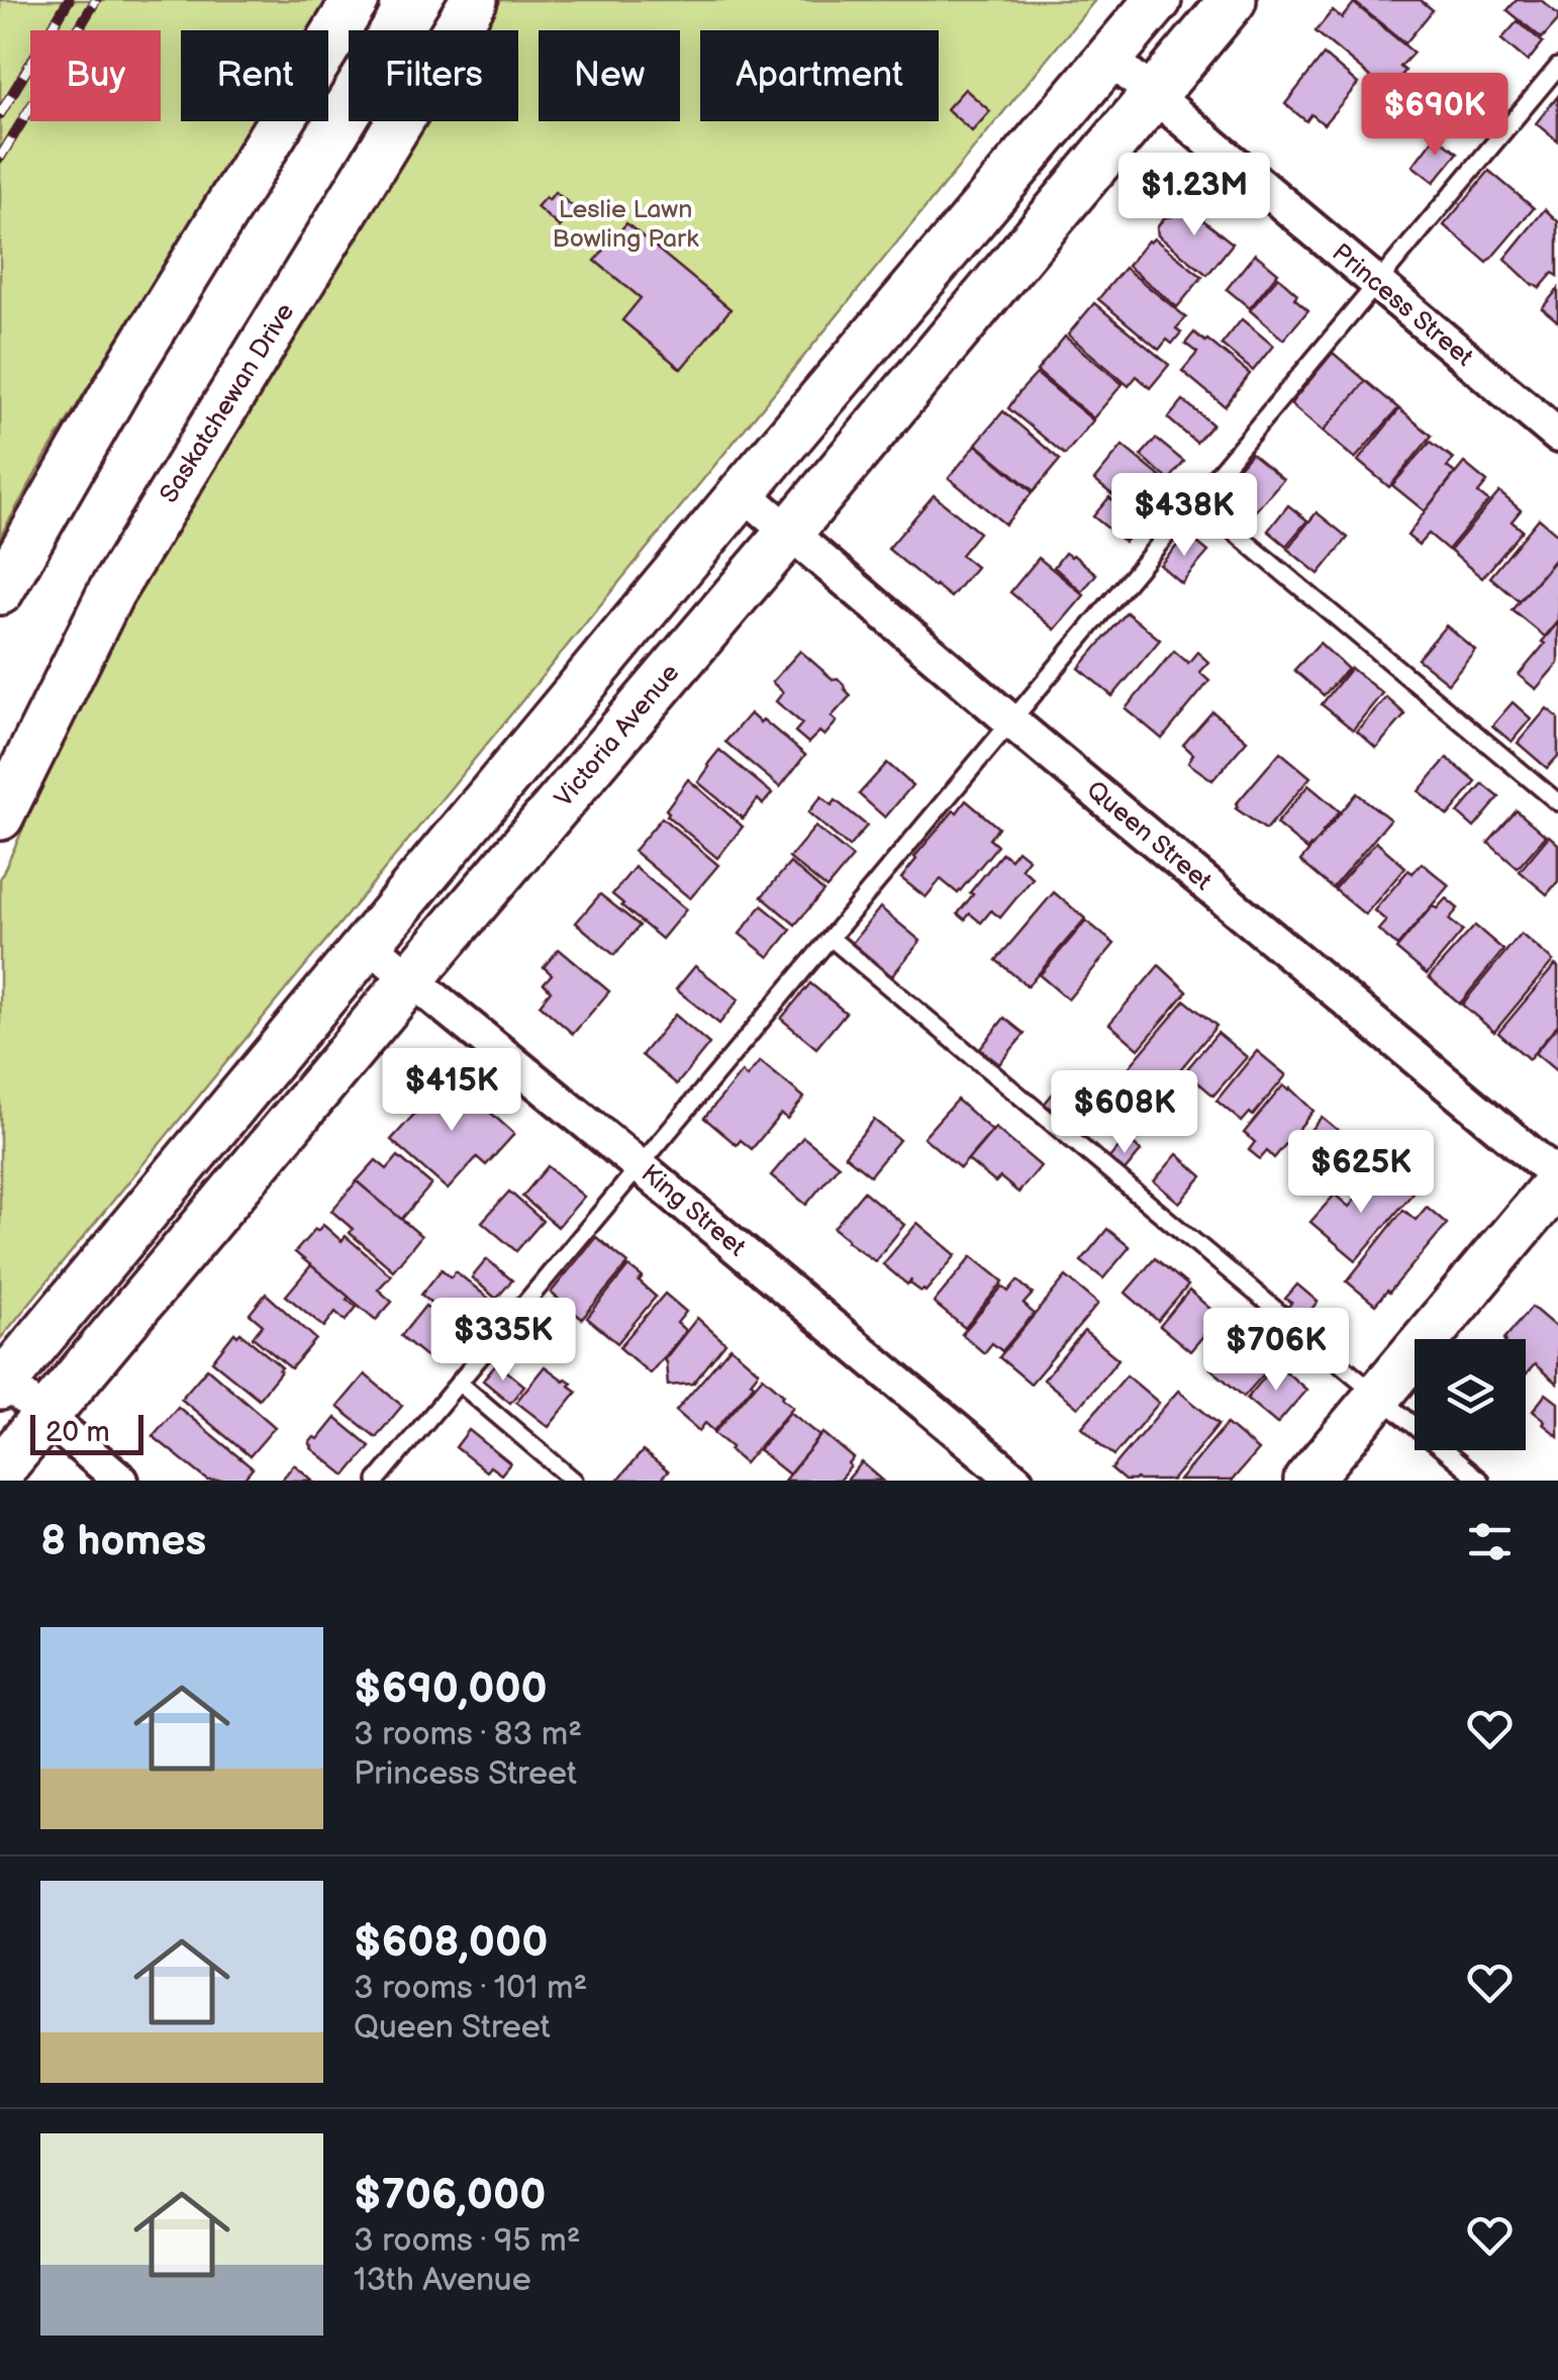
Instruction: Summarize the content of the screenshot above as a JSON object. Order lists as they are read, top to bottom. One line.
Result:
{"streets":{"street":["Princess Street","Saskatchewan Drive","Victoria Avenue","Queen Street","King Street"]},"crossings":[["Princess Street","Victoria Avenue"],["Victoria Avenue","Queen Street"],["Victoria Avenue","King Street"]],"parks":["Leslie Lawn Bowling Park"],"scale_bar":"20 m","page":{"chip":["Buy","Rent","Filters","New","Apartment"],"price":["$690K","$1.23M","$438K","$415K","$608K","$625K","$335K","$706K"],"scale":"20 m","heading":"8 homes","list":[{"name":"$690,000","note":"3 rooms · 83 m² · Princess Street"},{"name":"$608,000","note":"3 rooms · 101 m² · Queen Street"},{"name":"$706,000","note":"3 rooms · 95 m² · 13th Avenue"}]}}
